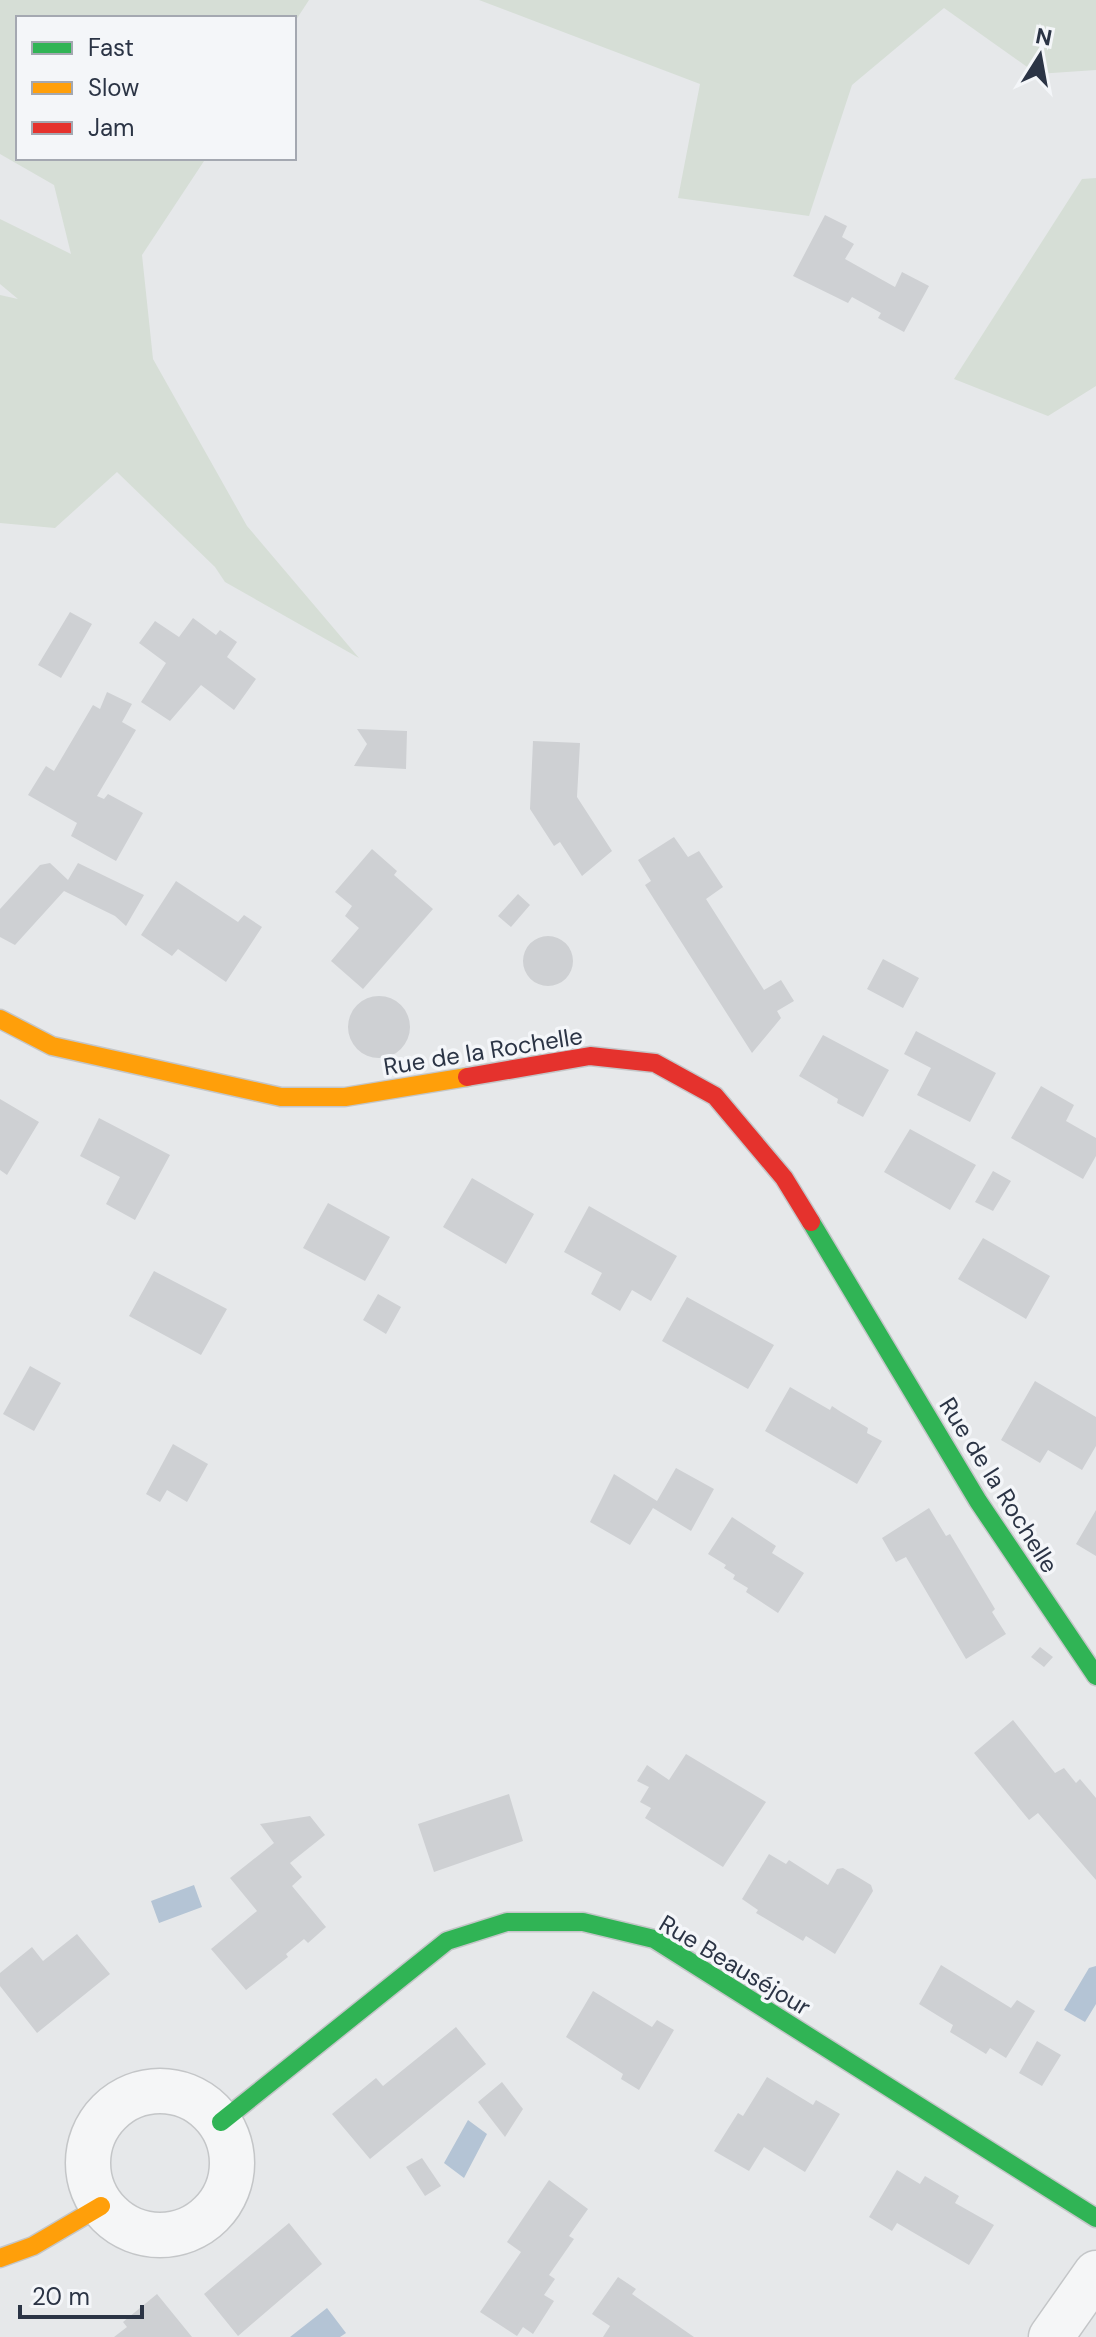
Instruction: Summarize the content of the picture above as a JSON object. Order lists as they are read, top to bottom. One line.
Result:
{"streets":{"street":["Rue de la Rochelle","Rue Beauséjour"]},"legend":["Fast","Slow","Jam"],"scale_bar":"20 m","north":"top"}
